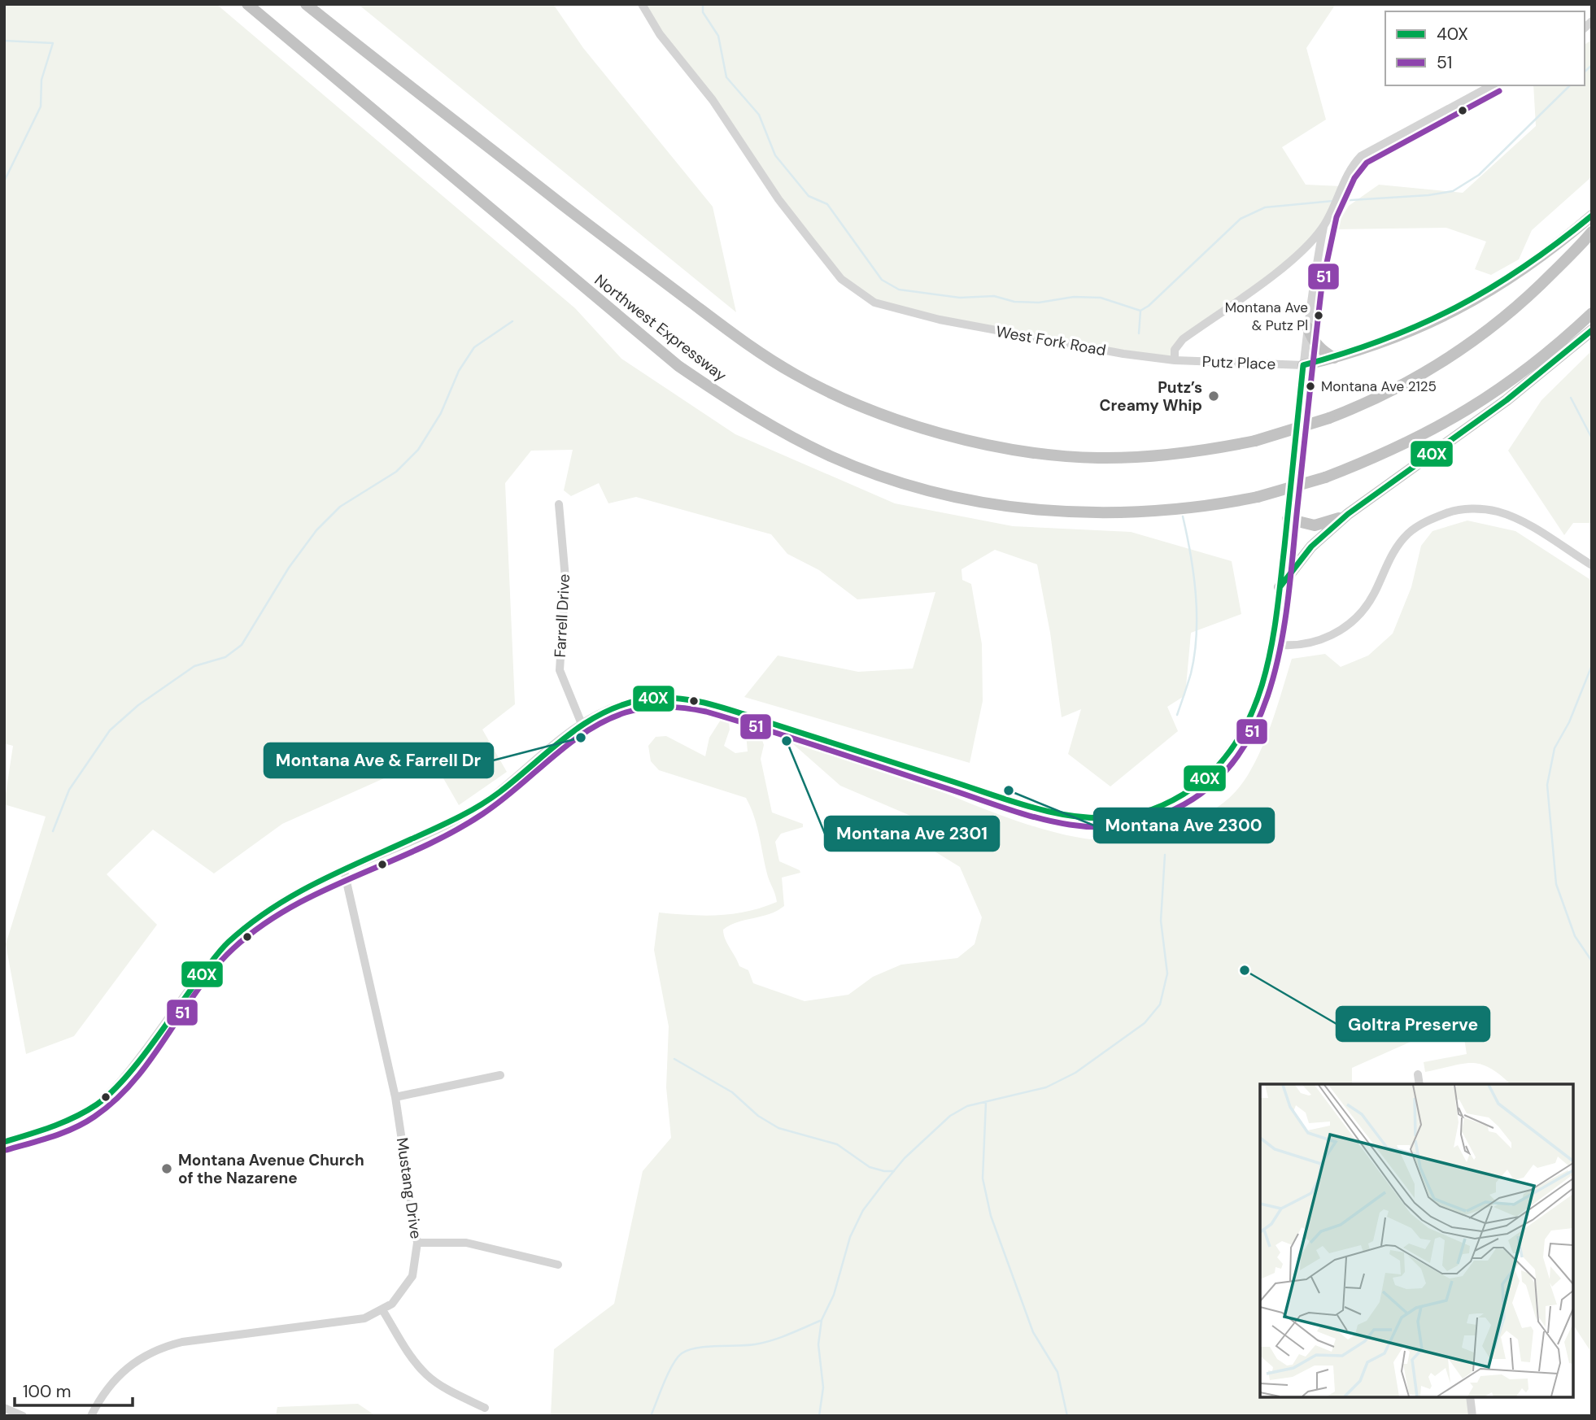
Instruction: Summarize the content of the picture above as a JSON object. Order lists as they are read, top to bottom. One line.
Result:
{"streets":{"highway":["Northwest Expressway"],"street":["West Fork Road","Putz Place","Farrell Drive","Mustang Drive"]},"crossings":[["West Fork Road","Putz Place"]],"places":["Montana Ave & Putz Pl","Montana Ave 2125","Putz’s Creamy Whip","Montana Ave & Farrell Dr","Montana Ave 2301","Montana Ave 2300","Goltra Preserve","Montana Avenue Church of the Nazarene"],"lines":["transit line 51","transit line 40X"],"legend":["40X","51"],"scale_bar":"100 m"}
